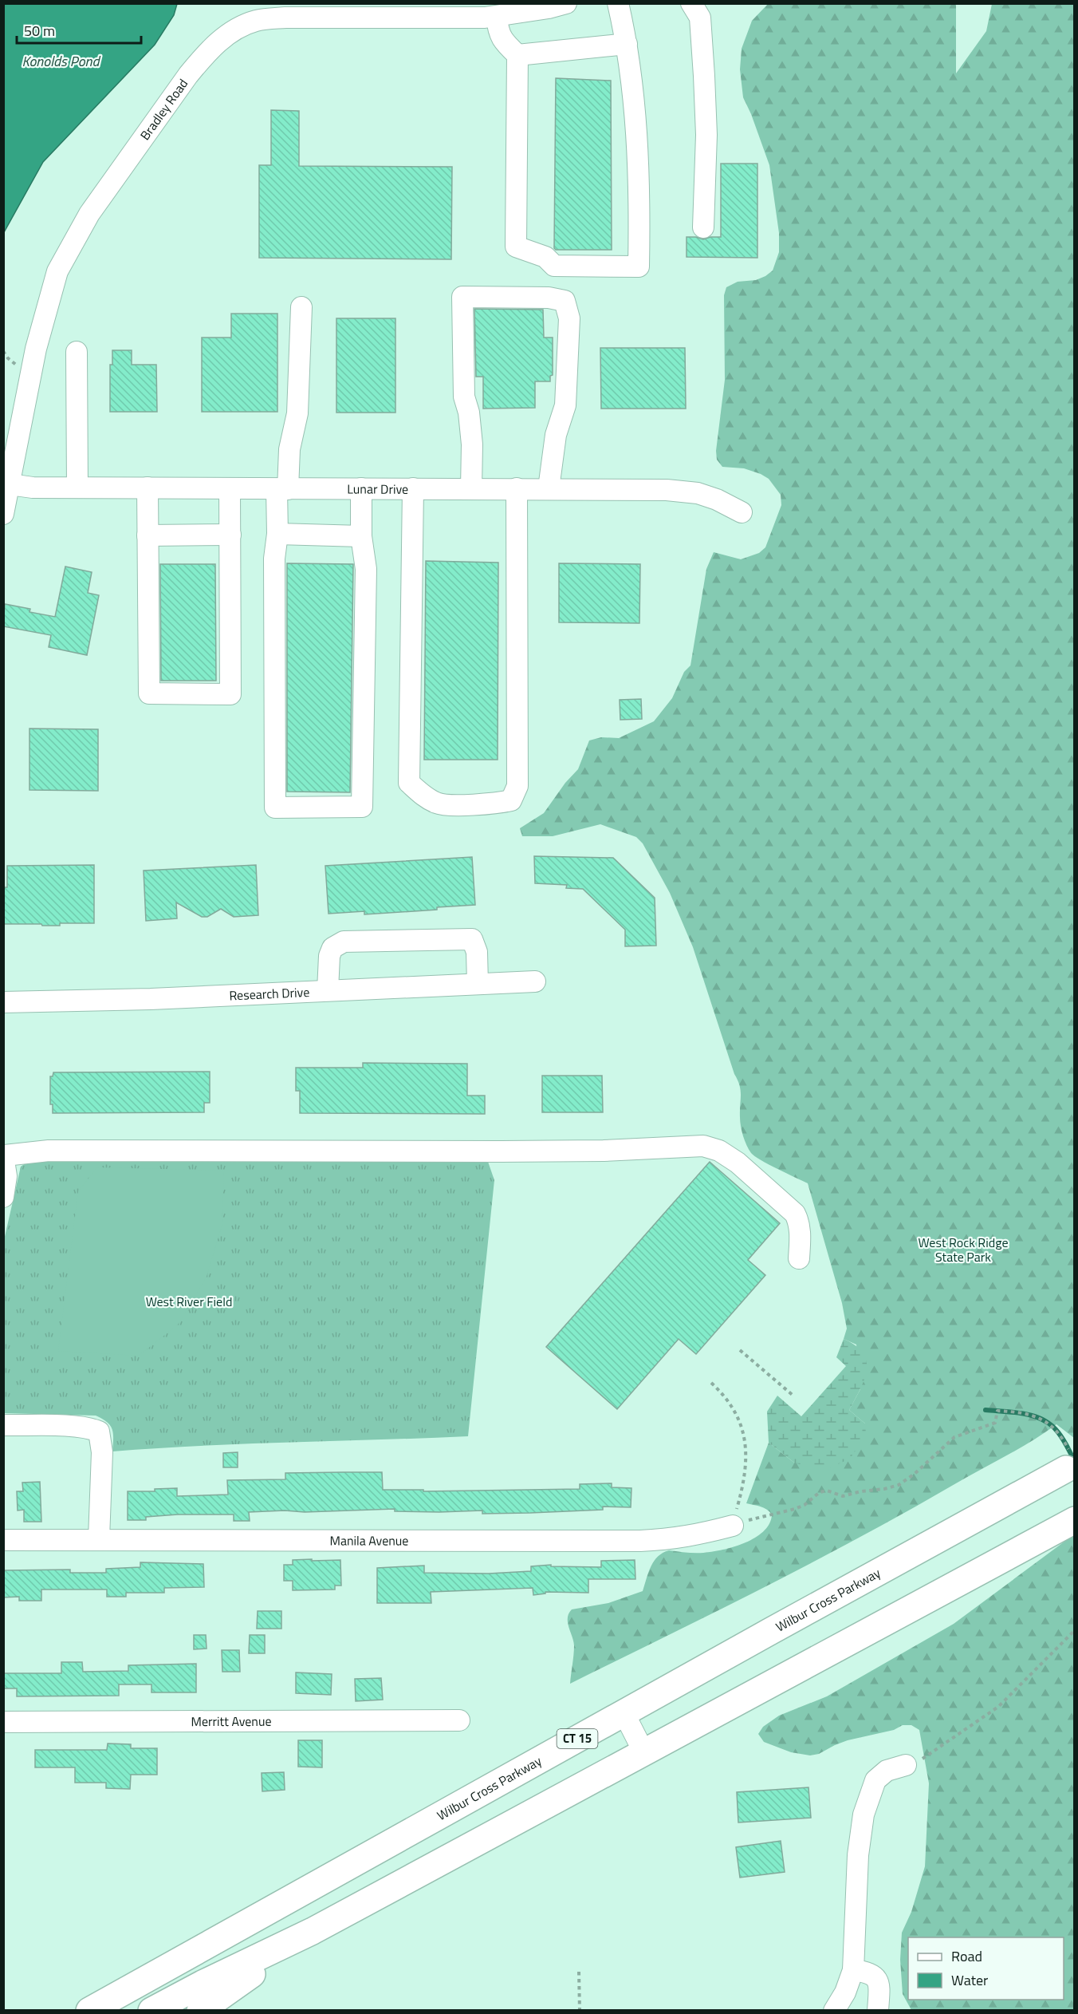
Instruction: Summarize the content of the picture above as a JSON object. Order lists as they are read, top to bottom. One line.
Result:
{"streets":{"highway":["Wilbur Cross Parkway","CT 15"],"street":["Bradley Road","Lunar Drive","Research Drive","Manila Avenue","Merritt Avenue"]},"crossings":[["Bradley Road","Lunar Drive"]],"water":["Konolds Pond"],"parks":["West Rock Ridge State Park","West River Field"],"legend":["Road","Water"],"scale_bar":"50 m"}
